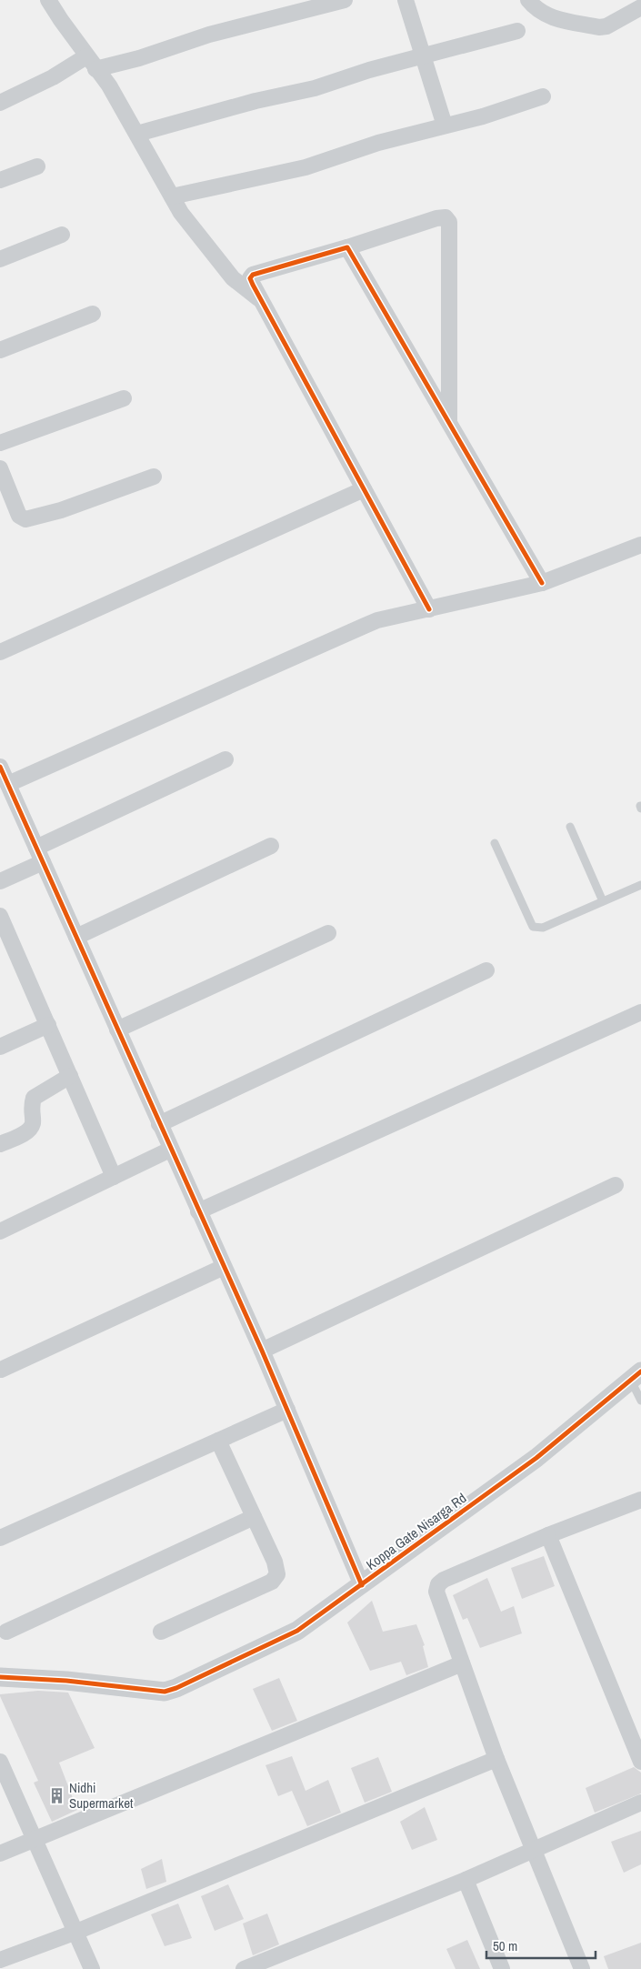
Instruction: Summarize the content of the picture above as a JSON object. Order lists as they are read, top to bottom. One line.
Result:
{"streets":{"street":["Koppa Gate Nisarga Rd"]},"places":{"building":["Nidhi Supermarket"]},"scale_bar":"50 m"}
